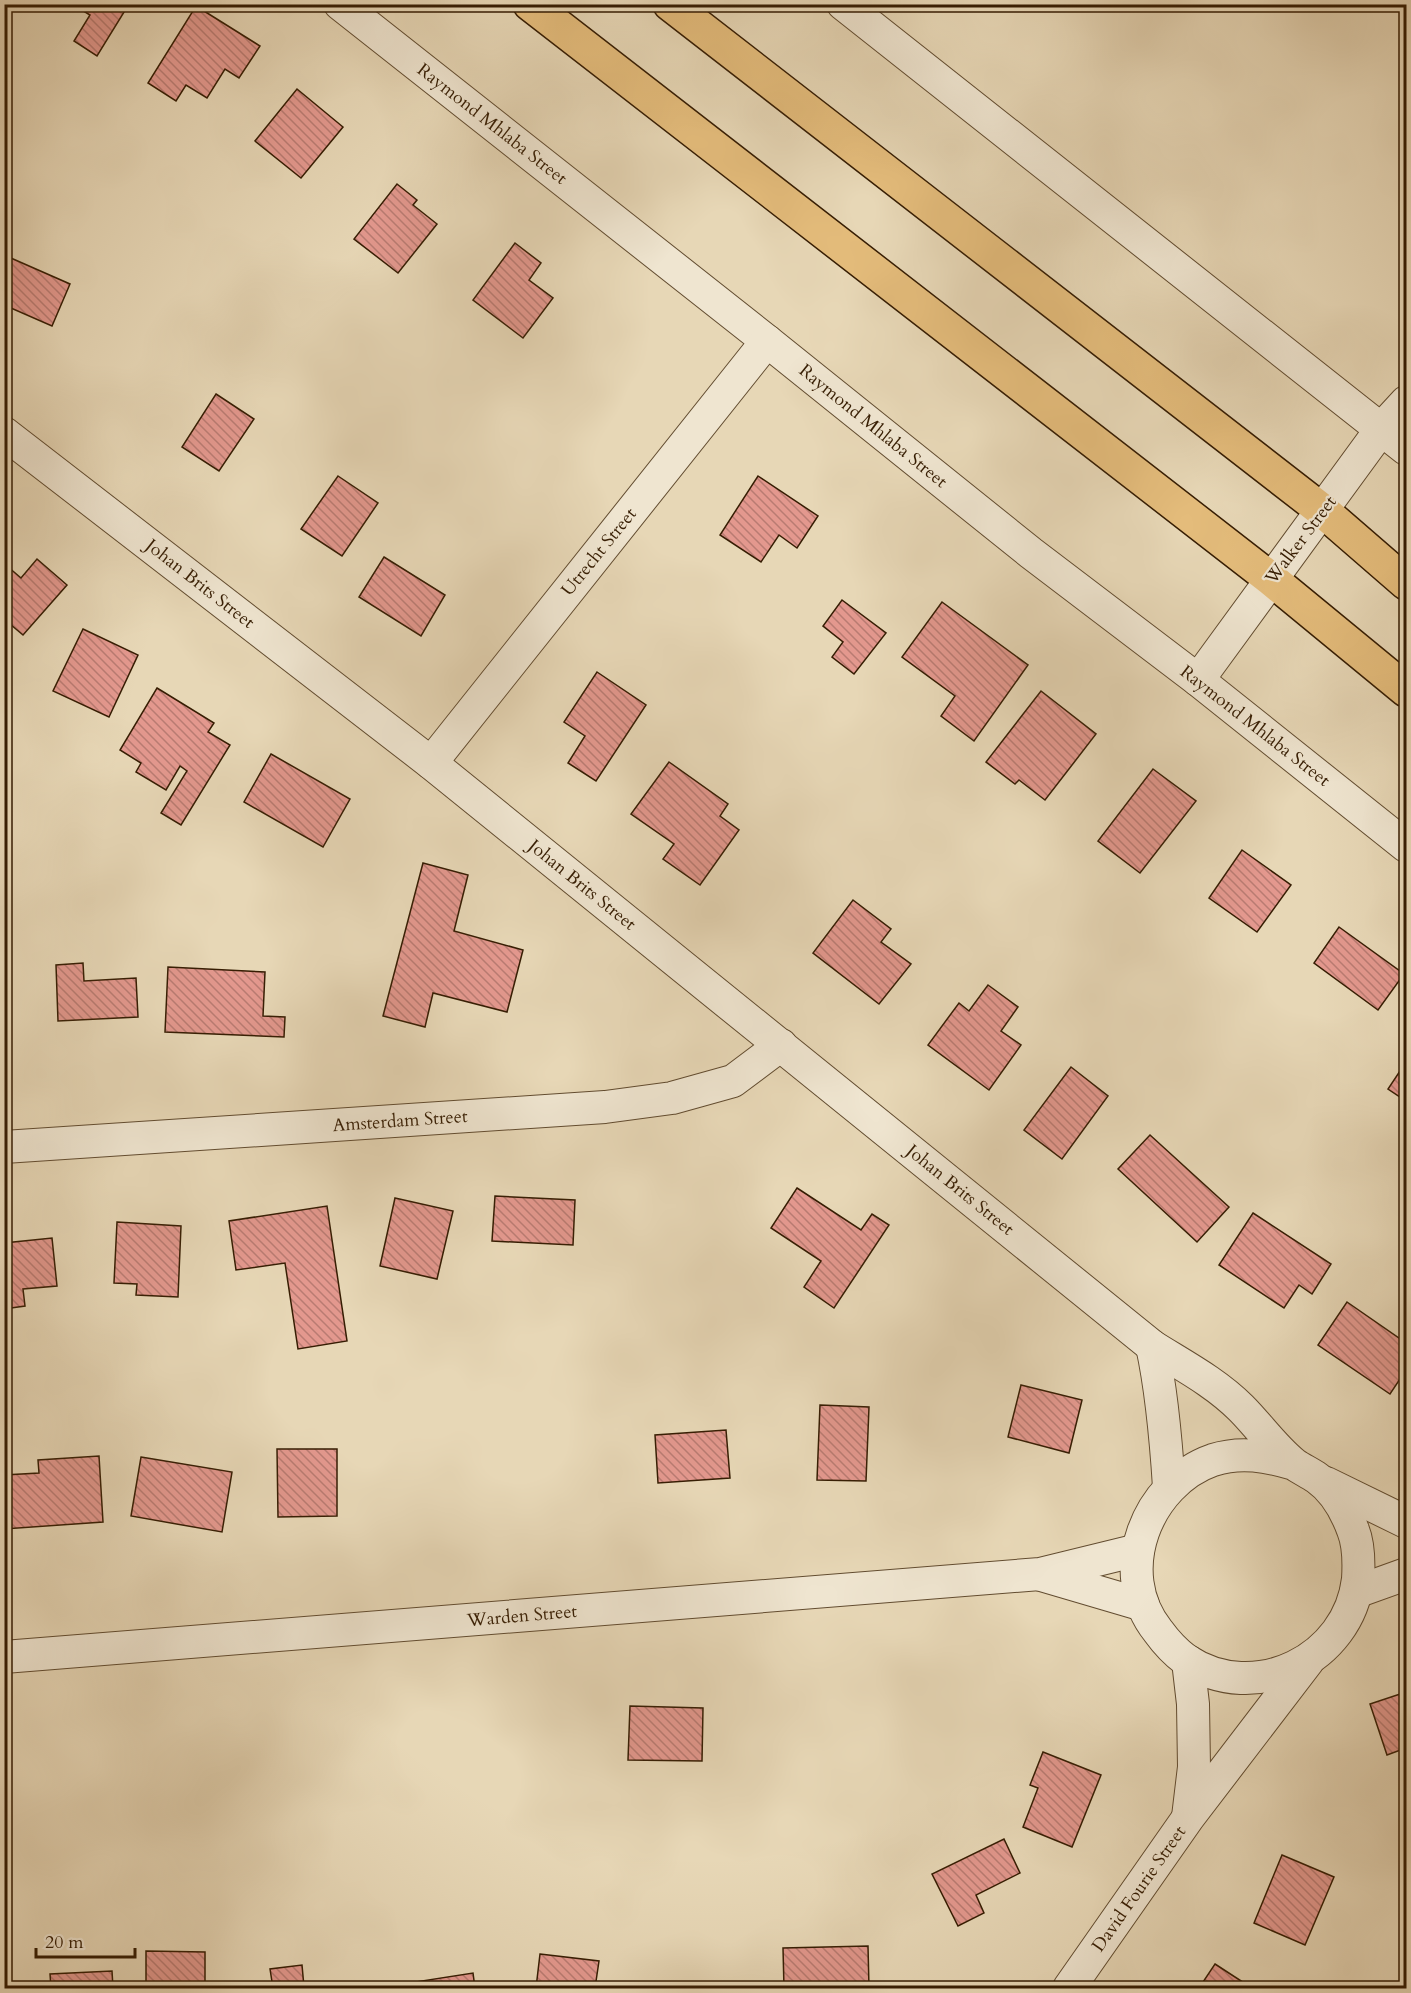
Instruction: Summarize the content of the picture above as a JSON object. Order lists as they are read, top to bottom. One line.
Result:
{"streets":{"street":["Raymond Mhlaba Street","Walker Street","Utrecht Street","Johan Brits Street","Amsterdam Street","Warden Street","David Fourie Street"]},"crossings":[["Raymond Mhlaba Street","Walker Street"],["Raymond Mhlaba Street","Utrecht Street"],["Utrecht Street","Johan Brits Street"],["Johan Brits Street","Amsterdam Street"]],"scale_bar":"20 m"}
